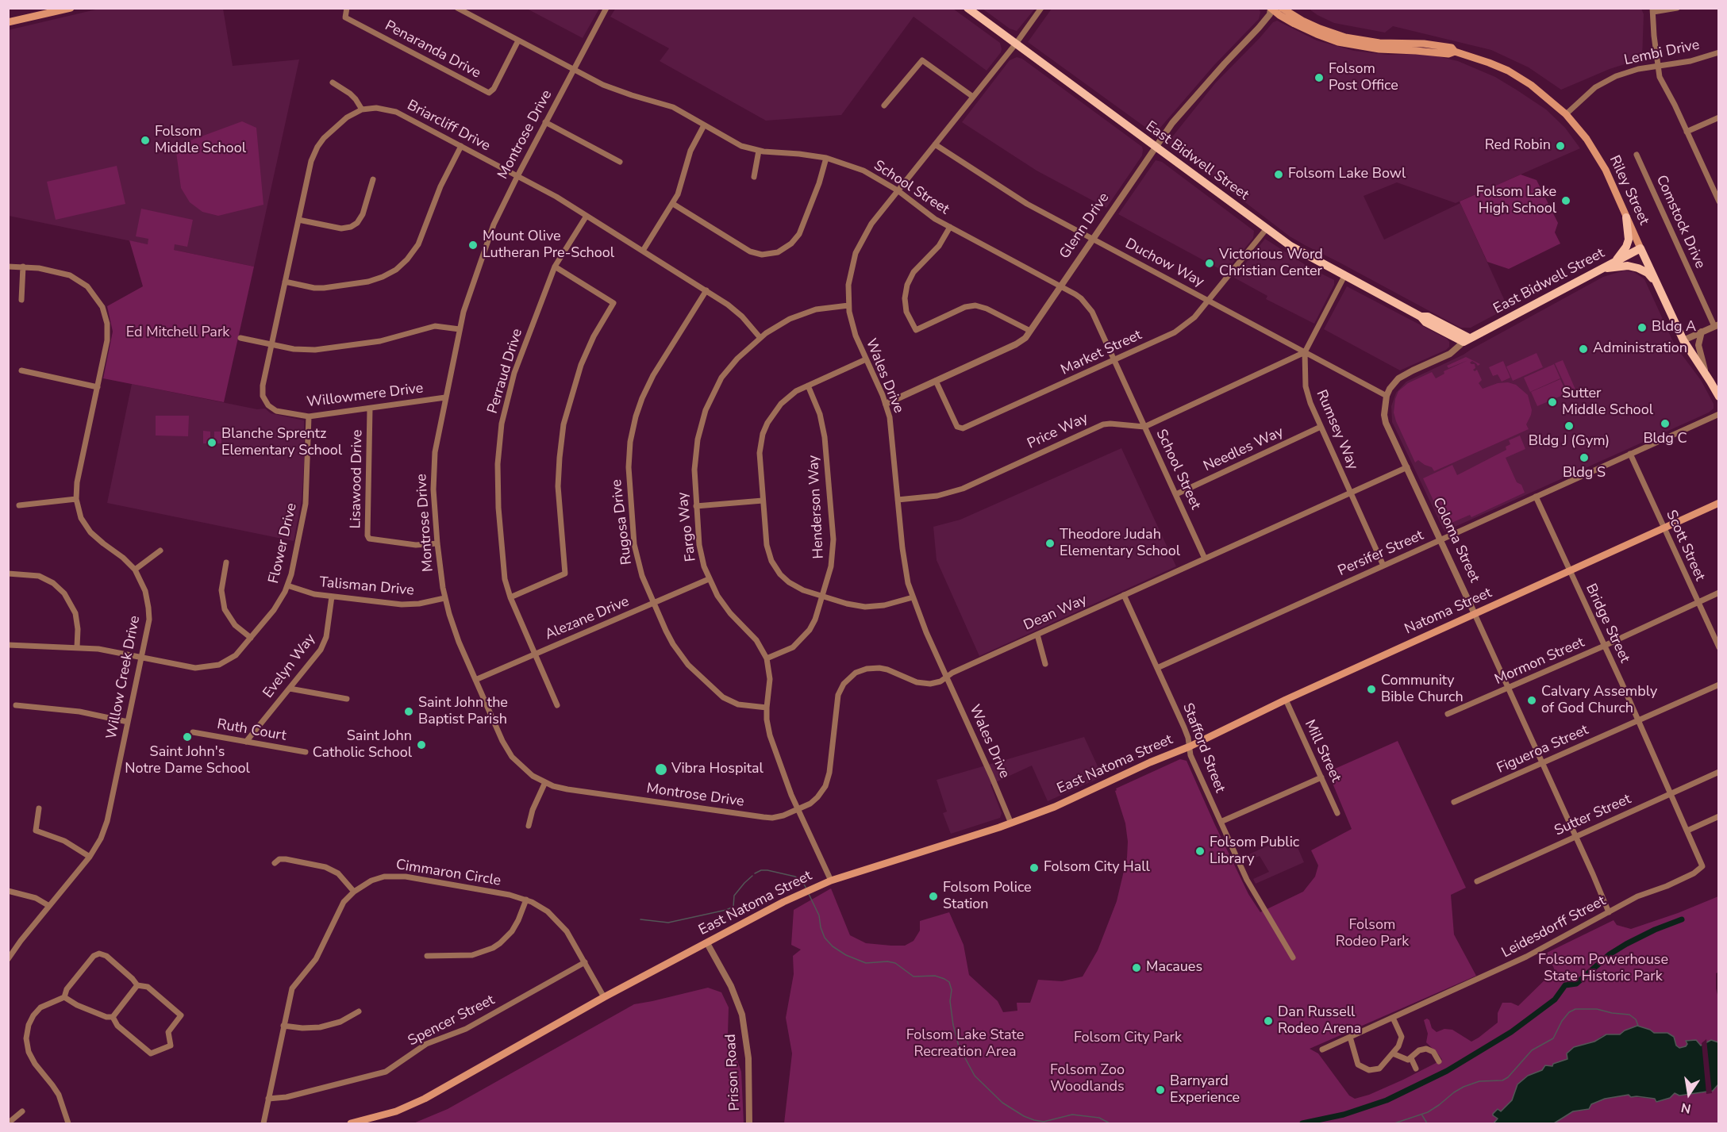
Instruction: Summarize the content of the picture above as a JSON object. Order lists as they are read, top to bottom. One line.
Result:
{"streets":{"main road":["East Bidwell Street","Riley Street","Natoma Street","East Natoma Street"],"street":["Penaranda Drive","Lembi Drive","Briarcliff Drive","Montrose Drive","School Street","Comstock Drive","Glenn Drive","Duchow Way","Market Street","Perraud Drive","Wales Drive","Willowmere Drive","Rumsey Way","Price Way","Needles Way","Lisawood Drive","Henderson Way","Rugosa Drive","Fargo Way","Coloma Street","Flower Drive","Scott Street","Persifer Street","Talisman Drive","Dean Way","Alezane Drive","Bridge Street","Mormon Street","Evelyn Way","Willow Creek Drive","Ruth Court","Stafford Street","Figueroa Street","Mill Street","Sutter Street","Cimmaron Circle","Leidesdorff Street","Spencer Street","Prison Road"]},"crossings":[["Penaranda Drive","School Street"],["Lembi Drive","Riley Street"],["Briarcliff Drive","Montrose Drive"],["Briarcliff Drive","Perraud Drive"],["Briarcliff Drive","Rugosa Drive"],["Briarcliff Drive","Fargo Way"],["Montrose Drive","School Street"],["Montrose Drive","Willowmere Drive"],["Montrose Drive","Lisawood Drive"],["Montrose Drive","Fargo Way"],["Montrose Drive","Talisman Drive"],["Montrose Drive","Dean Way"],["Montrose Drive","Alezane Drive"],["East Bidwell Street","Riley Street"],["East Bidwell Street","Glenn Drive"],["East Bidwell Street","Market Street"],["East Bidwell Street","Wales Drive"],["East Bidwell Street","Rumsey Way"],["School Street","Glenn Drive"],["School Street","Market Street"],["School Street","Wales Drive"],["School Street","Price Way"],["School Street","Needles Way"],["School Street","Dean Way"],["Riley Street","Glenn Drive"],["Glenn Drive","Duchow Way"],["Glenn Drive","Market Street"],["Glenn Drive","Wales Drive"],["Duchow Way","Market Street"],["Duchow Way","Wales Drive"],["Duchow Way","Rumsey Way"],["Duchow Way","Price Way"],["Duchow Way","Coloma Street"],["Perraud Drive","Alezane Drive"],["Wales Drive","Price Way"],["Wales Drive","Fargo Way"],["Wales Drive","Dean Way"],["Wales Drive","East Natoma Street"],["Willowmere Drive","Lisawood Drive"],["Willowmere Drive","Flower Drive"],["Rumsey Way","Price Way"],["Rumsey Way","Needles Way"],["Rumsey Way","Persifer Street"],["Rumsey Way","Dean Way"],["Henderson Way","Fargo Way"],["Rugosa Drive","Fargo Way"],["Rugosa Drive","Alezane Drive"],["Fargo Way","Dean Way"],["Fargo Way","Alezane Drive"],["Fargo Way","East Natoma Street"],["Coloma Street","Persifer Street"],["Coloma Street","Natoma Street"],["Coloma Street","Dean Way"],["Coloma Street","Mormon Street"],["Coloma Street","Figueroa Street"],["Coloma Street","Sutter Street"],["Coloma Street","Leidesdorff Street"],["Flower Drive","Talisman Drive"],["Flower Drive","Willow Creek Drive"],["Scott Street","Persifer Street"],["Scott Street","Natoma Street"],["Scott Street","Mormon Street"],["Persifer Street","Bridge Street"],["Persifer Street","Stafford Street"],["Talisman Drive","Evelyn Way"],["Natoma Street","Bridge Street"],["Natoma Street","Stafford Street"],["Natoma Street","Mill Street"],["Natoma Street","East Natoma Street"],["Dean Way","Stafford Street"],["Bridge Street","Mormon Street"],["Bridge Street","Figueroa Street"],["Bridge Street","Sutter Street"],["Bridge Street","Leidesdorff Street"],["Evelyn Way","Ruth Court"],["Stafford Street","East Natoma Street"],["East Natoma Street","Cimmaron Circle"],["East Natoma Street","Prison Road"],["Cimmaron Circle","Spencer Street"]],"parks":["Ed Mitchell Park","Folsom Rodeo Park","Folsom Powerhouse State Historic Park","Folsom Lake State Recreation Area","Folsom City Park","Folsom Zoo Woodlands"],"places":["Folsom Post Office","Folsom Middle School","Red Robin","Folsom Lake Bowl","Folsom Lake High School","Mount Olive Lutheran Pre-School","Victorious Word Christian Center","Bldg A","Administration","Sutter Middle School","Bldg C","Bldg J (Gym)","Blanche Sprentz Elementary School","Bldg S","Theodore Judah Elementary School","Community Bible Church","Calvary Assembly of God Church","Saint John the Baptist Parish","Saint John's Notre Dame School","Saint John Catholic School","Vibra Hospital","Folsom Public Library","Folsom City Hall","Folsom Police Station","Macaues","Dan Russell Rodeo Arena","Barnyard Experience"],"north":"bottom"}
